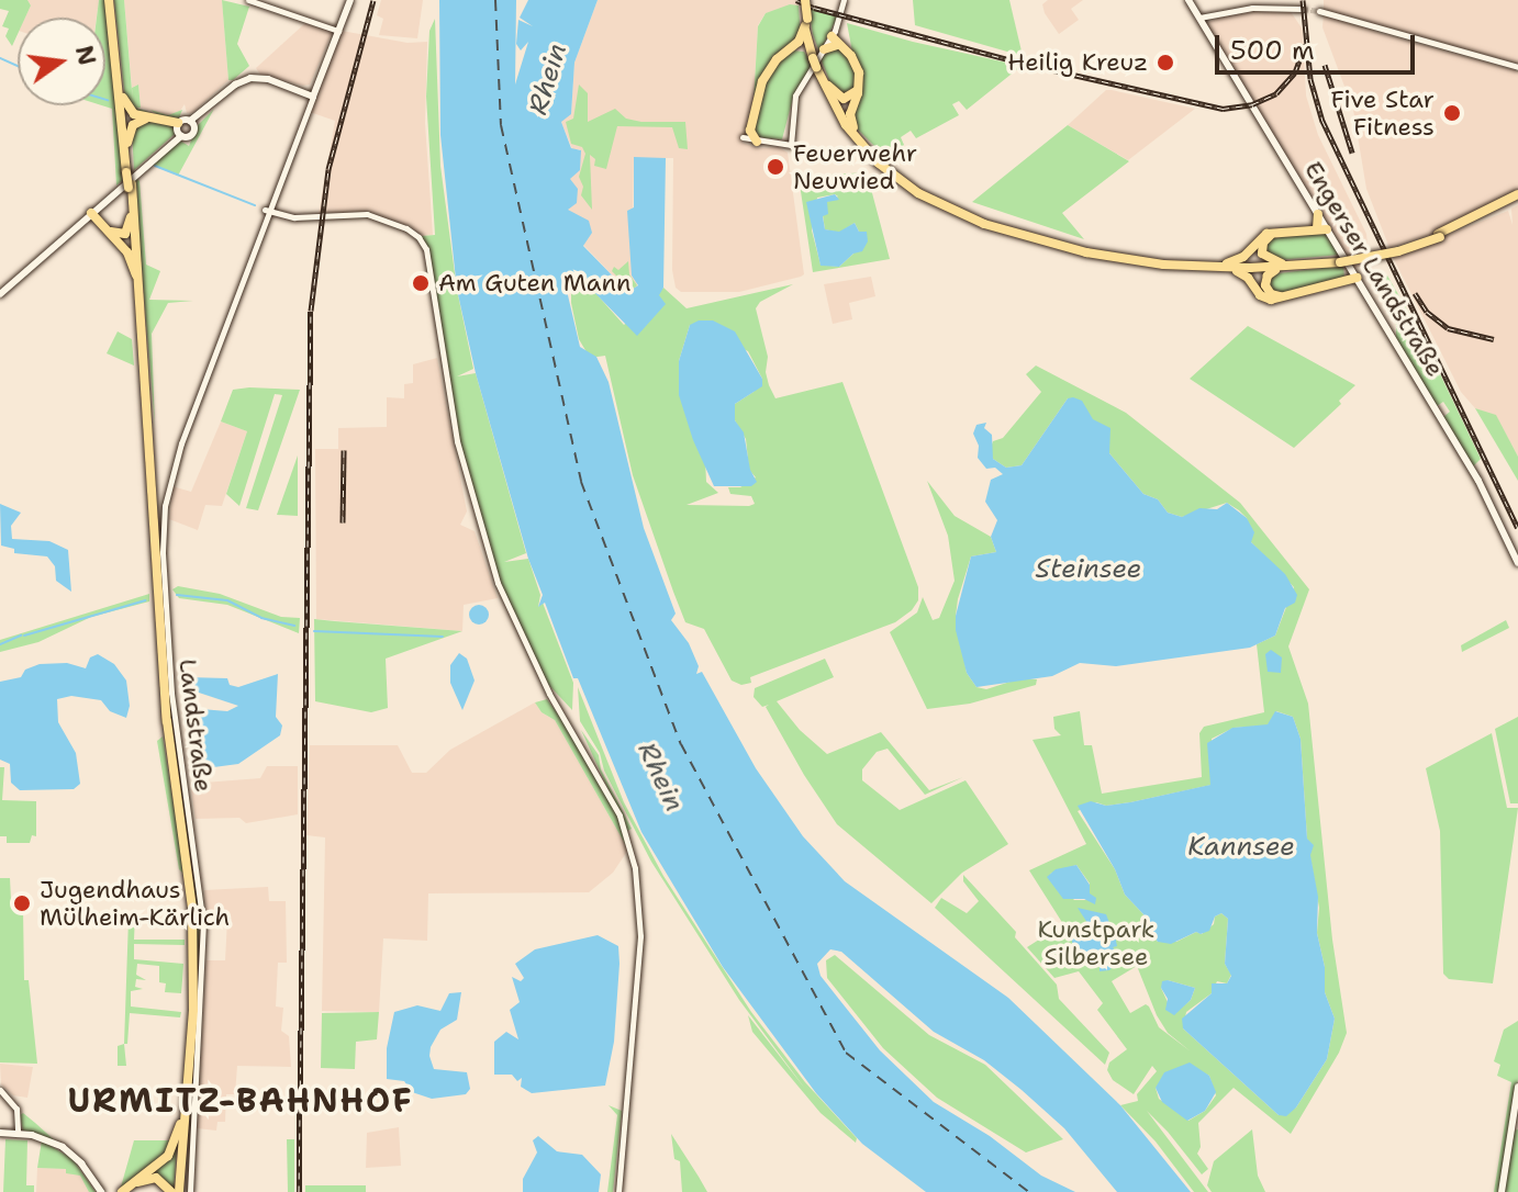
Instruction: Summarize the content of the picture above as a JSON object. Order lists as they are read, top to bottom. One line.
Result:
{"streets":{"main road":["Engerser Landstraße"],"street":["Landstraße"]},"districts":["URMITZ-BAHNHOF"],"water":["Rhein","Steinsee","Kannsee"],"parks":["Kunstpark Silbersee"],"places":["Heilig Kreuz","Five Star Fitness","Feuerwehr Neuwied","Am Guten Mann","Jugendhaus Mülheim-Kärlich"],"scale_bar":"500 m","north":"right"}
